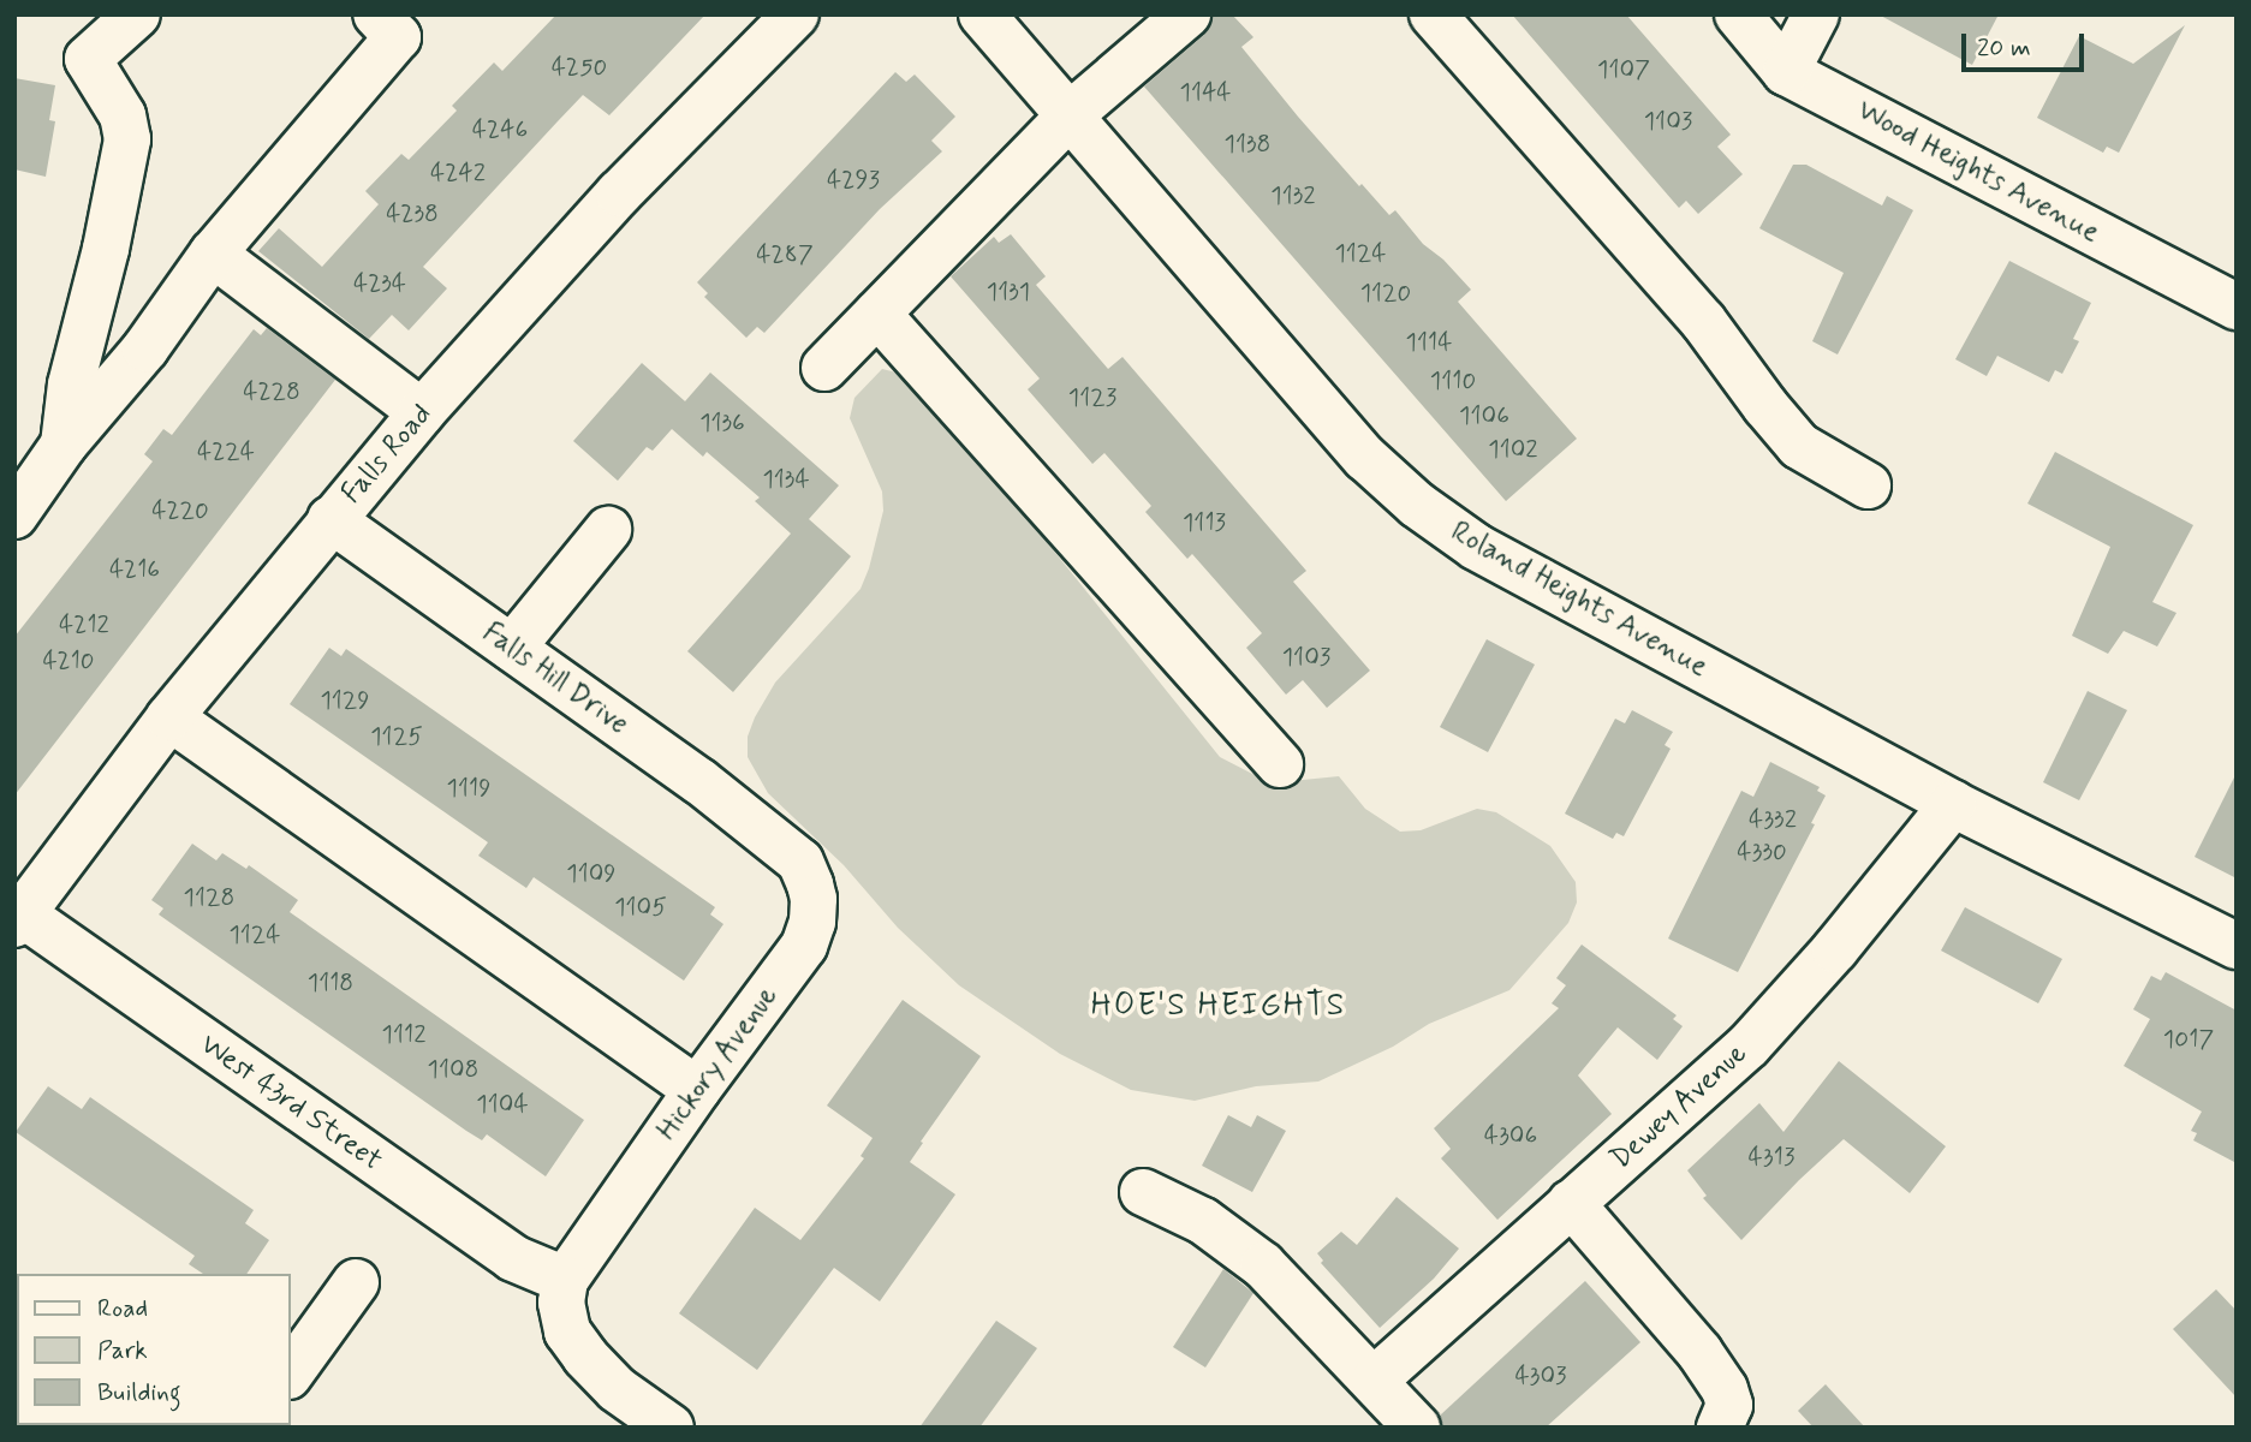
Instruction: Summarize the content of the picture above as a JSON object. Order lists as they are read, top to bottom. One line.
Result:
{"streets":{"street":["Wood Heights Avenue","Falls Road","Roland Heights Avenue","Falls Hill Drive","Hickory Avenue","West 43rd Street","Dewey Avenue"]},"crossings":[["Falls Road","Falls Hill Drive"],["Falls Road","West 43rd Street"],["Roland Heights Avenue","Dewey Avenue"],["Falls Hill Drive","Hickory Avenue"],["Hickory Avenue","West 43rd Street"]],"districts":["HOE'S HEIGHTS"],"house_numbers":["4250","1107","1144","1103","4246","1138","4242","4293","1132","4238","1124","4287","4234","1131","1120","1114","1110","4228","1123","1106","1136","1102","4224","1134","4220","1113","4216","4212","1103","4210","1129","1125","1119","4332","4330","1109","1128","1105","1124","1118","1112","1017","1108","1104","4306","4313","4303"],"legend":["Road","Park","Building"],"scale_bar":"20 m"}
